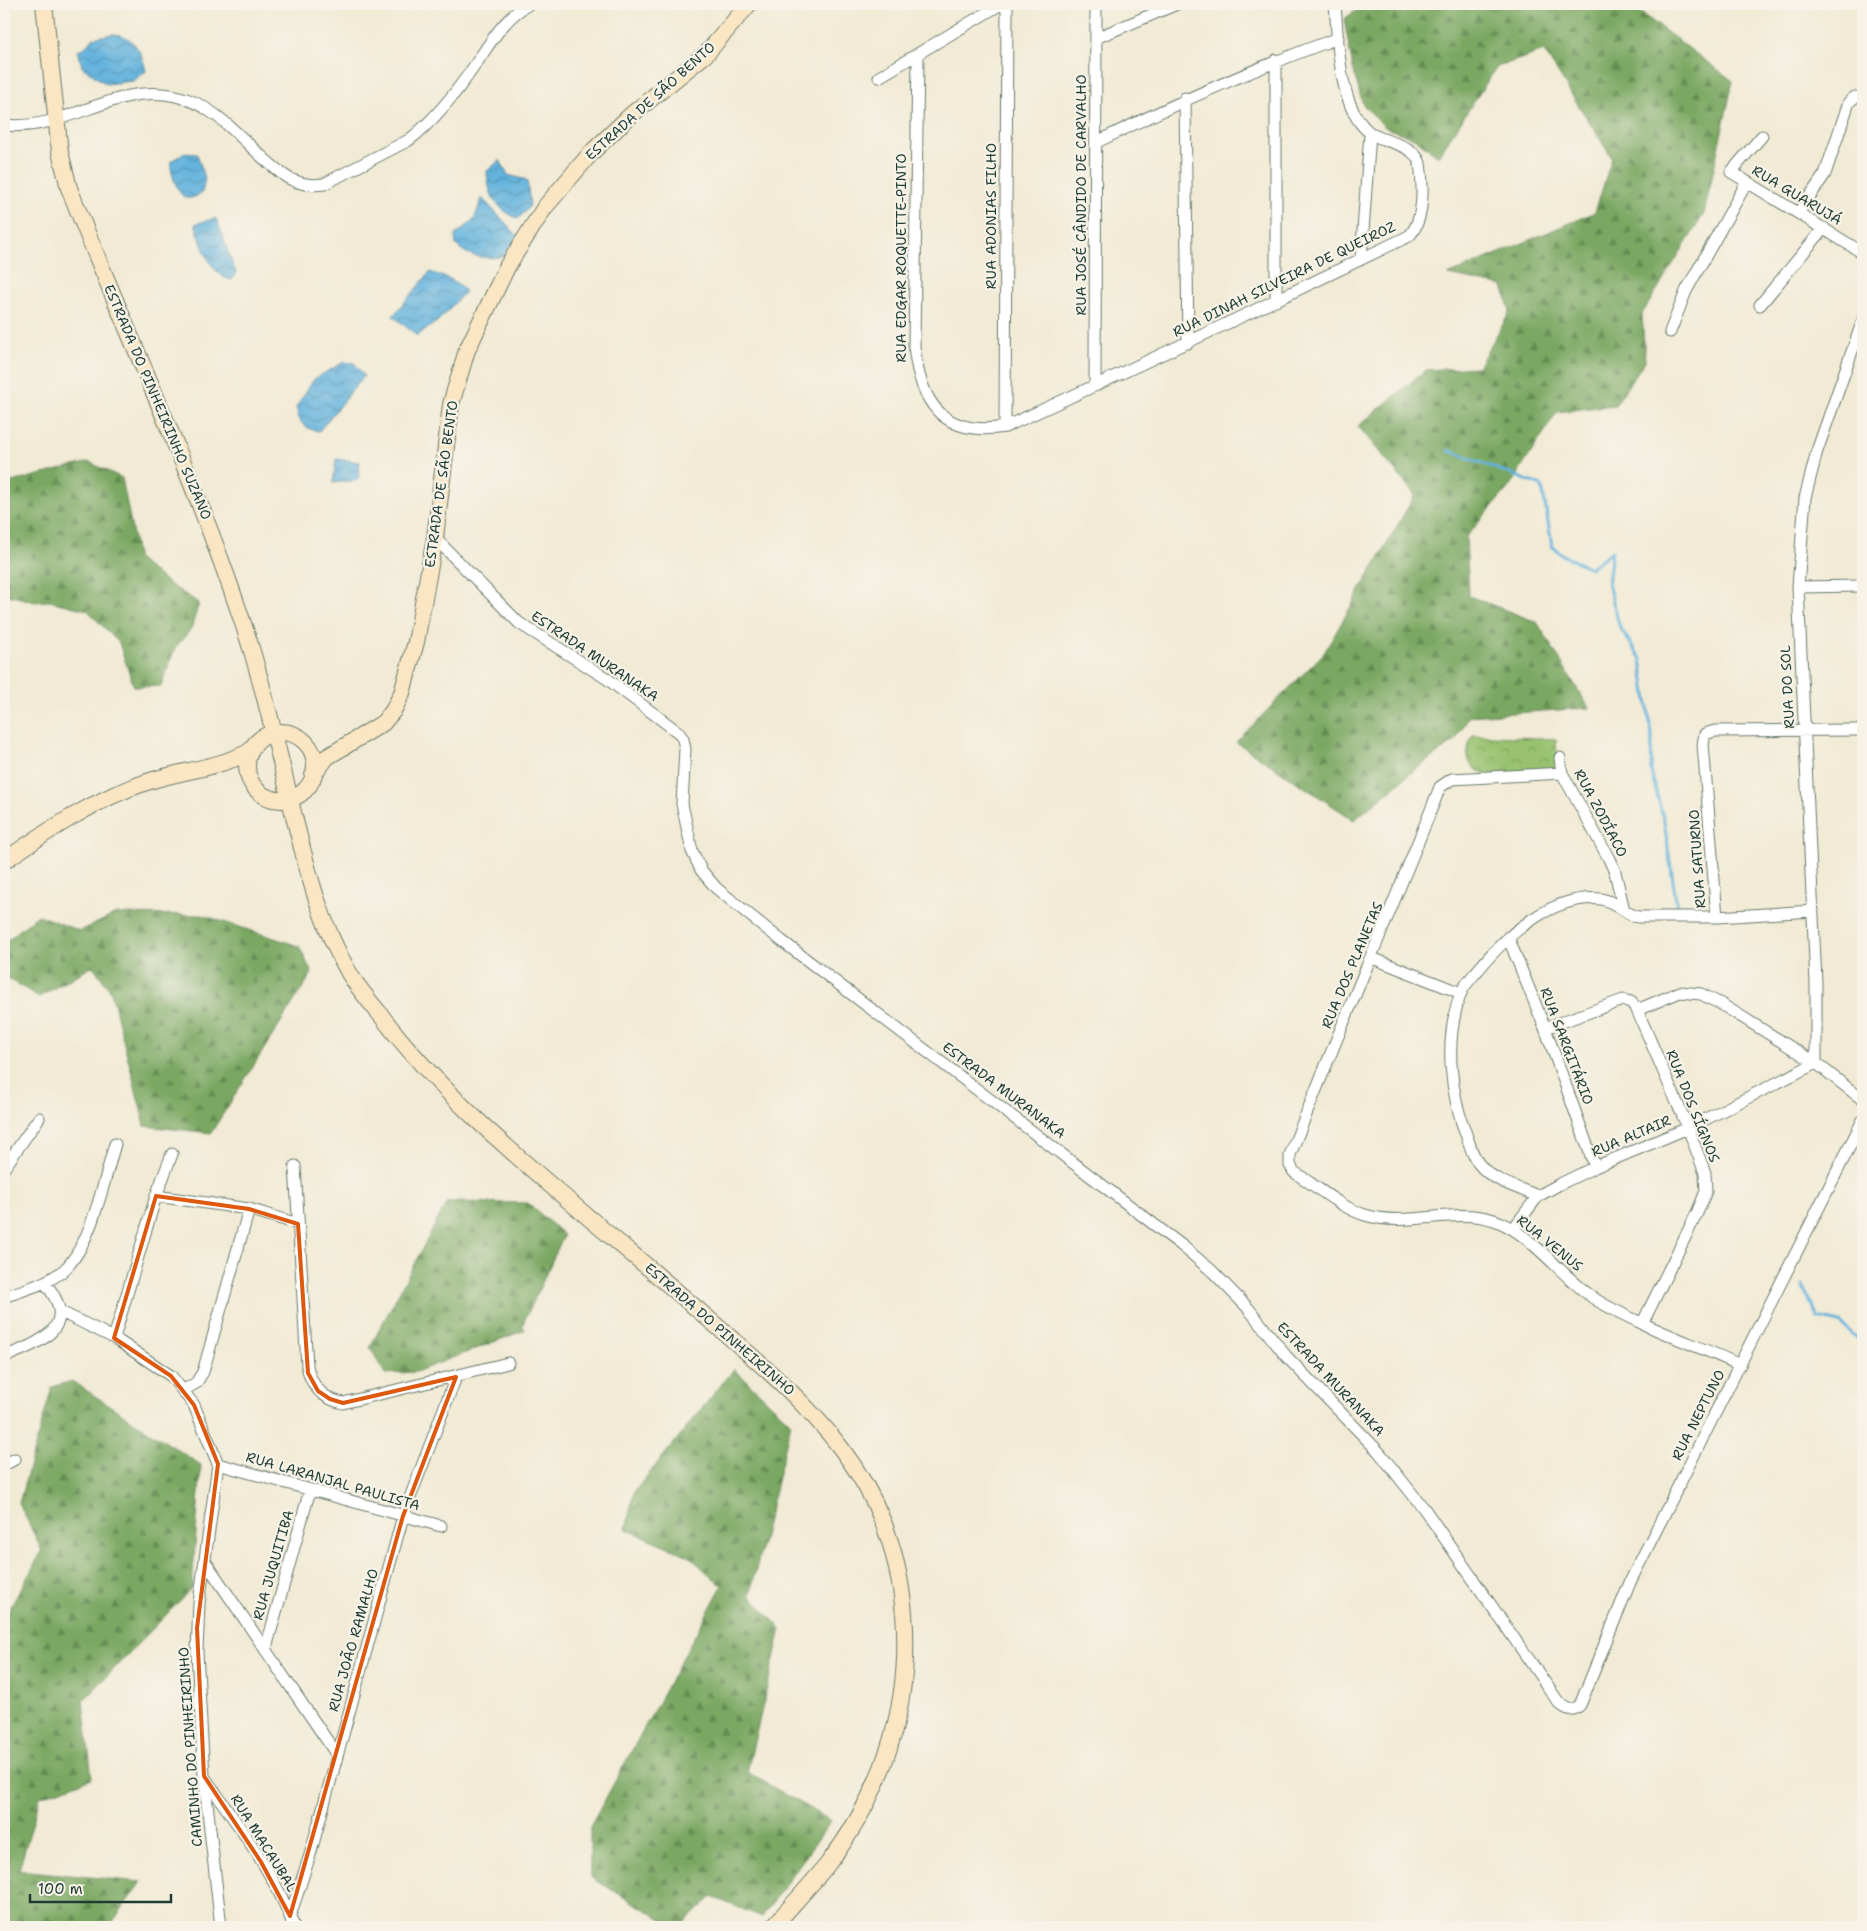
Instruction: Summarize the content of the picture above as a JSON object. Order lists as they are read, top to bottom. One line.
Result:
{"streets":{"main road":["ESTRADA DE SÃO BENTO","ESTRADA DO PINHEIRINHO SUZANO","ESTRADA DO PINHEIRINHO"],"street":["RUA JOSÉ CÂNDIDO DE CARVALHO","RUA GUARUJÁ","RUA ADONIAS FILHO","RUA EDGAR ROQUETTE-PINTO","RUA DINAH SILVEIRA DE QUEIROZ","ESTRADA MURANAKA","RUA DO SOL","RUA ZODÍACO","RUA SATURNO","RUA DOS PLANETAS","RUA SARGITÁRIO","RUA DOS SÍGNOS","RUA ALTAIR","RUA VENUS","RUA NEPTUNO","RUA LARANJAL PAULISTA","RUA JUQUITIBA","RUA JOÃO RAMALHO","CAMINHO DO PINHEIRINHO","RUA MACAUBAL"]},"crossings":[["ESTRADA DE SÃO BENTO","ESTRADA MURANAKA"],["RUA JOSÉ CÂNDIDO DE CARVALHO","RUA DINAH SILVEIRA DE QUEIROZ"],["RUA ADONIAS FILHO","RUA EDGAR ROQUETTE-PINTO"],["RUA ADONIAS FILHO","RUA DINAH SILVEIRA DE QUEIROZ"],["RUA EDGAR ROQUETTE-PINTO","RUA DINAH SILVEIRA DE QUEIROZ"],["ESTRADA DO PINHEIRINHO SUZANO","ESTRADA DO PINHEIRINHO"],["ESTRADA MURANAKA","RUA NEPTUNO"],["RUA DO SOL","RUA SATURNO"],["RUA DO SOL","RUA ALTAIR"],["RUA ZODÍACO","RUA SATURNO"],["RUA ZODÍACO","RUA DOS PLANETAS"],["RUA SATURNO","RUA SARGITÁRIO"],["RUA DOS PLANETAS","RUA VENUS"],["RUA SARGITÁRIO","RUA ALTAIR"],["RUA DOS SÍGNOS","RUA ALTAIR"],["RUA DOS SÍGNOS","RUA VENUS"],["RUA VENUS","RUA NEPTUNO"],["RUA LARANJAL PAULISTA","RUA JUQUITIBA"],["RUA LARANJAL PAULISTA","RUA JOÃO RAMALHO"],["RUA LARANJAL PAULISTA","CAMINHO DO PINHEIRINHO"],["RUA JOÃO RAMALHO","RUA MACAUBAL"],["CAMINHO DO PINHEIRINHO","RUA MACAUBAL"]],"scale_bar":"100 m"}
